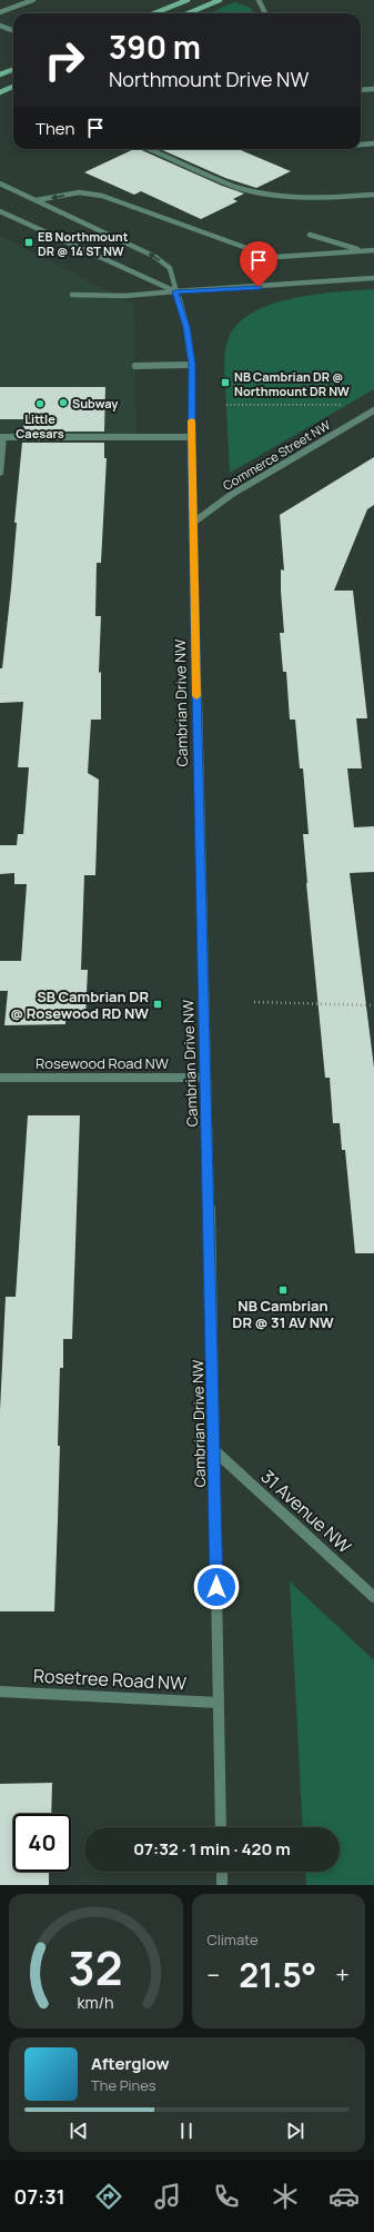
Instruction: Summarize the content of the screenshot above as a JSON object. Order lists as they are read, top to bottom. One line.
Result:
{"streets":{"street":["Commerce Street NW","Cambrian Drive NW","Rosewood Road NW","31 Avenue NW","Rosetree Road NW"]},"crossings":[["Commerce Street NW","Cambrian Drive NW"],["Cambrian Drive NW","Rosewood Road NW"],["Cambrian Drive NW","31 Avenue NW"],["Cambrian Drive NW","Rosetree Road NW"]],"places":{"transit":["EB Northmount DR @ 14 ST NW","NB Cambrian DR @ Northmount DR NW","SB Cambrian DR @ Rosewood RD NW","NB Cambrian DR @ 31 AV NW"],"other":["Subway","Little Caesars"]},"page":{"turn":["390 m","Northmount Drive NW"],"then":"Then","limit":"40","trip":"07:32 · 1 min · 420 m","tile":"Climate","heat":["−","21.5°","+"],"song":["Afterglow","The Pines"],"tabs":"07:31","gauge":["32","km/h"]}}
